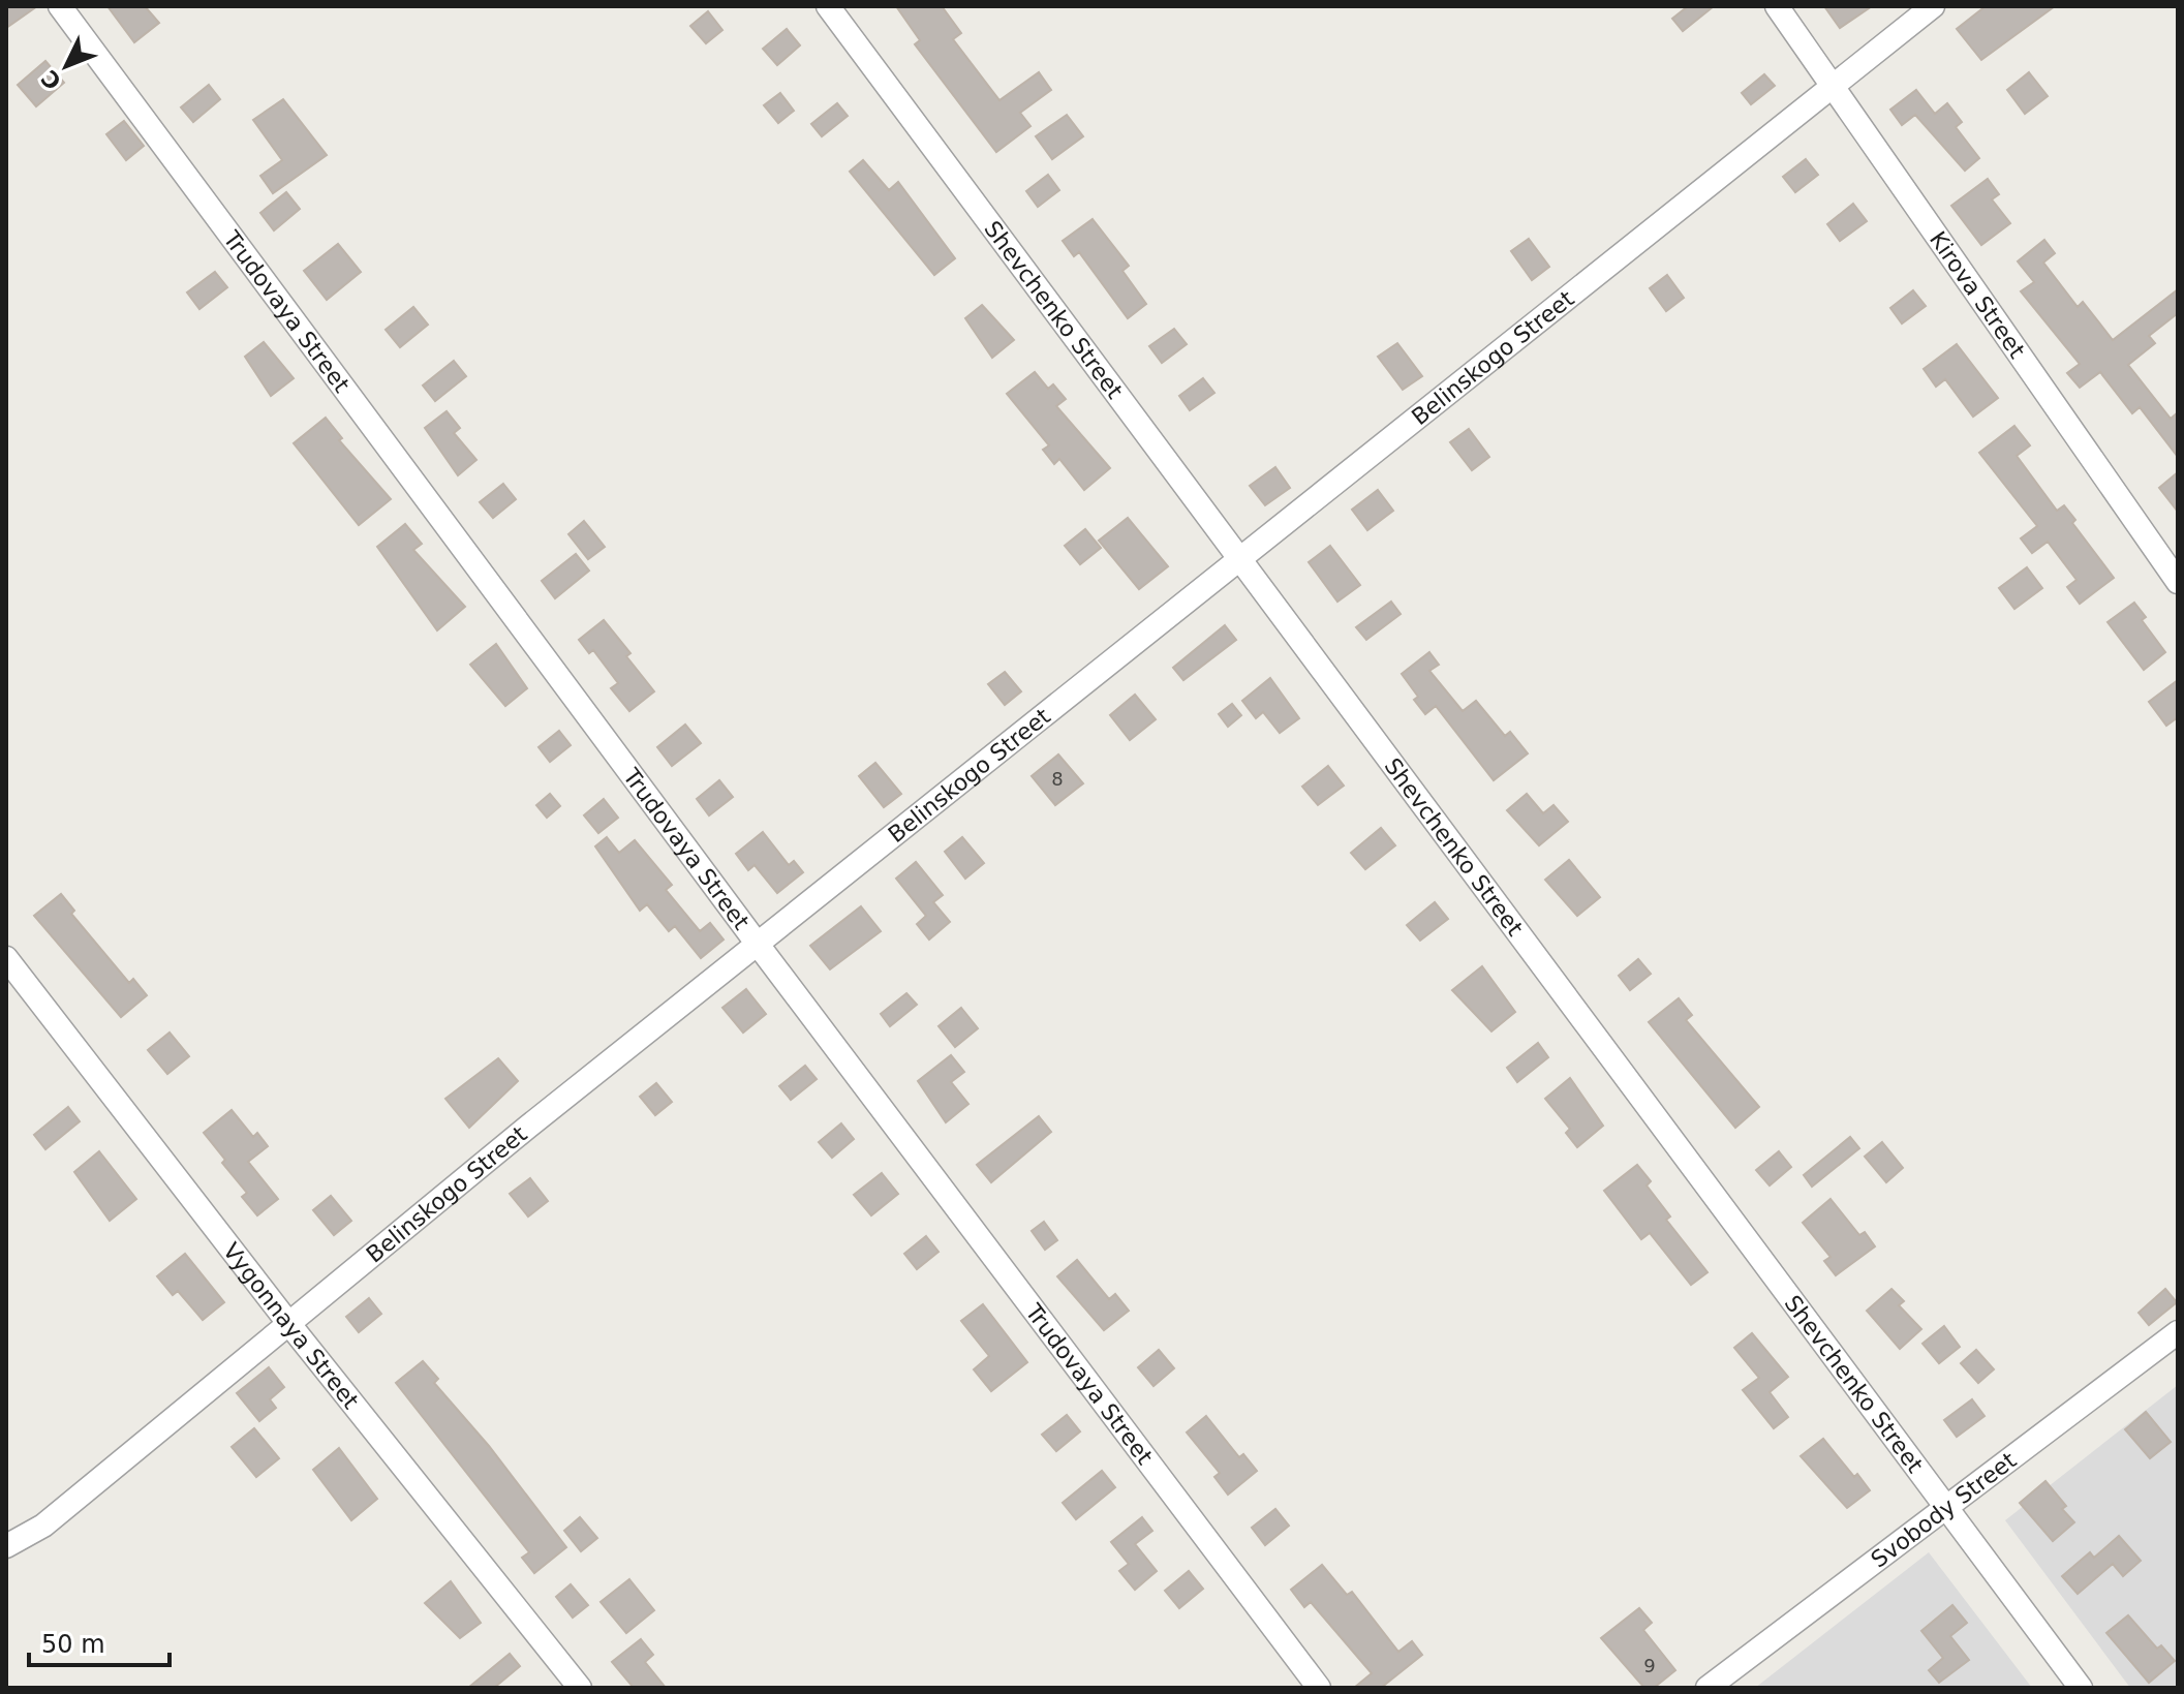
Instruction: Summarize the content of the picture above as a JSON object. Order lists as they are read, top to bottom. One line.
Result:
{"streets":{"street":["Kirova Street","Shevchenko Street","Trudovaya Street","Belinskogo Street","Vygonnaya Street","Svobody Street"]},"crossings":[["Kirova Street","Belinskogo Street"],["Shevchenko Street","Belinskogo Street"],["Shevchenko Street","Svobody Street"],["Trudovaya Street","Belinskogo Street"],["Belinskogo Street","Vygonnaya Street"]],"house_numbers":["8","9"],"scale_bar":"50 m","north":"bottom left"}
